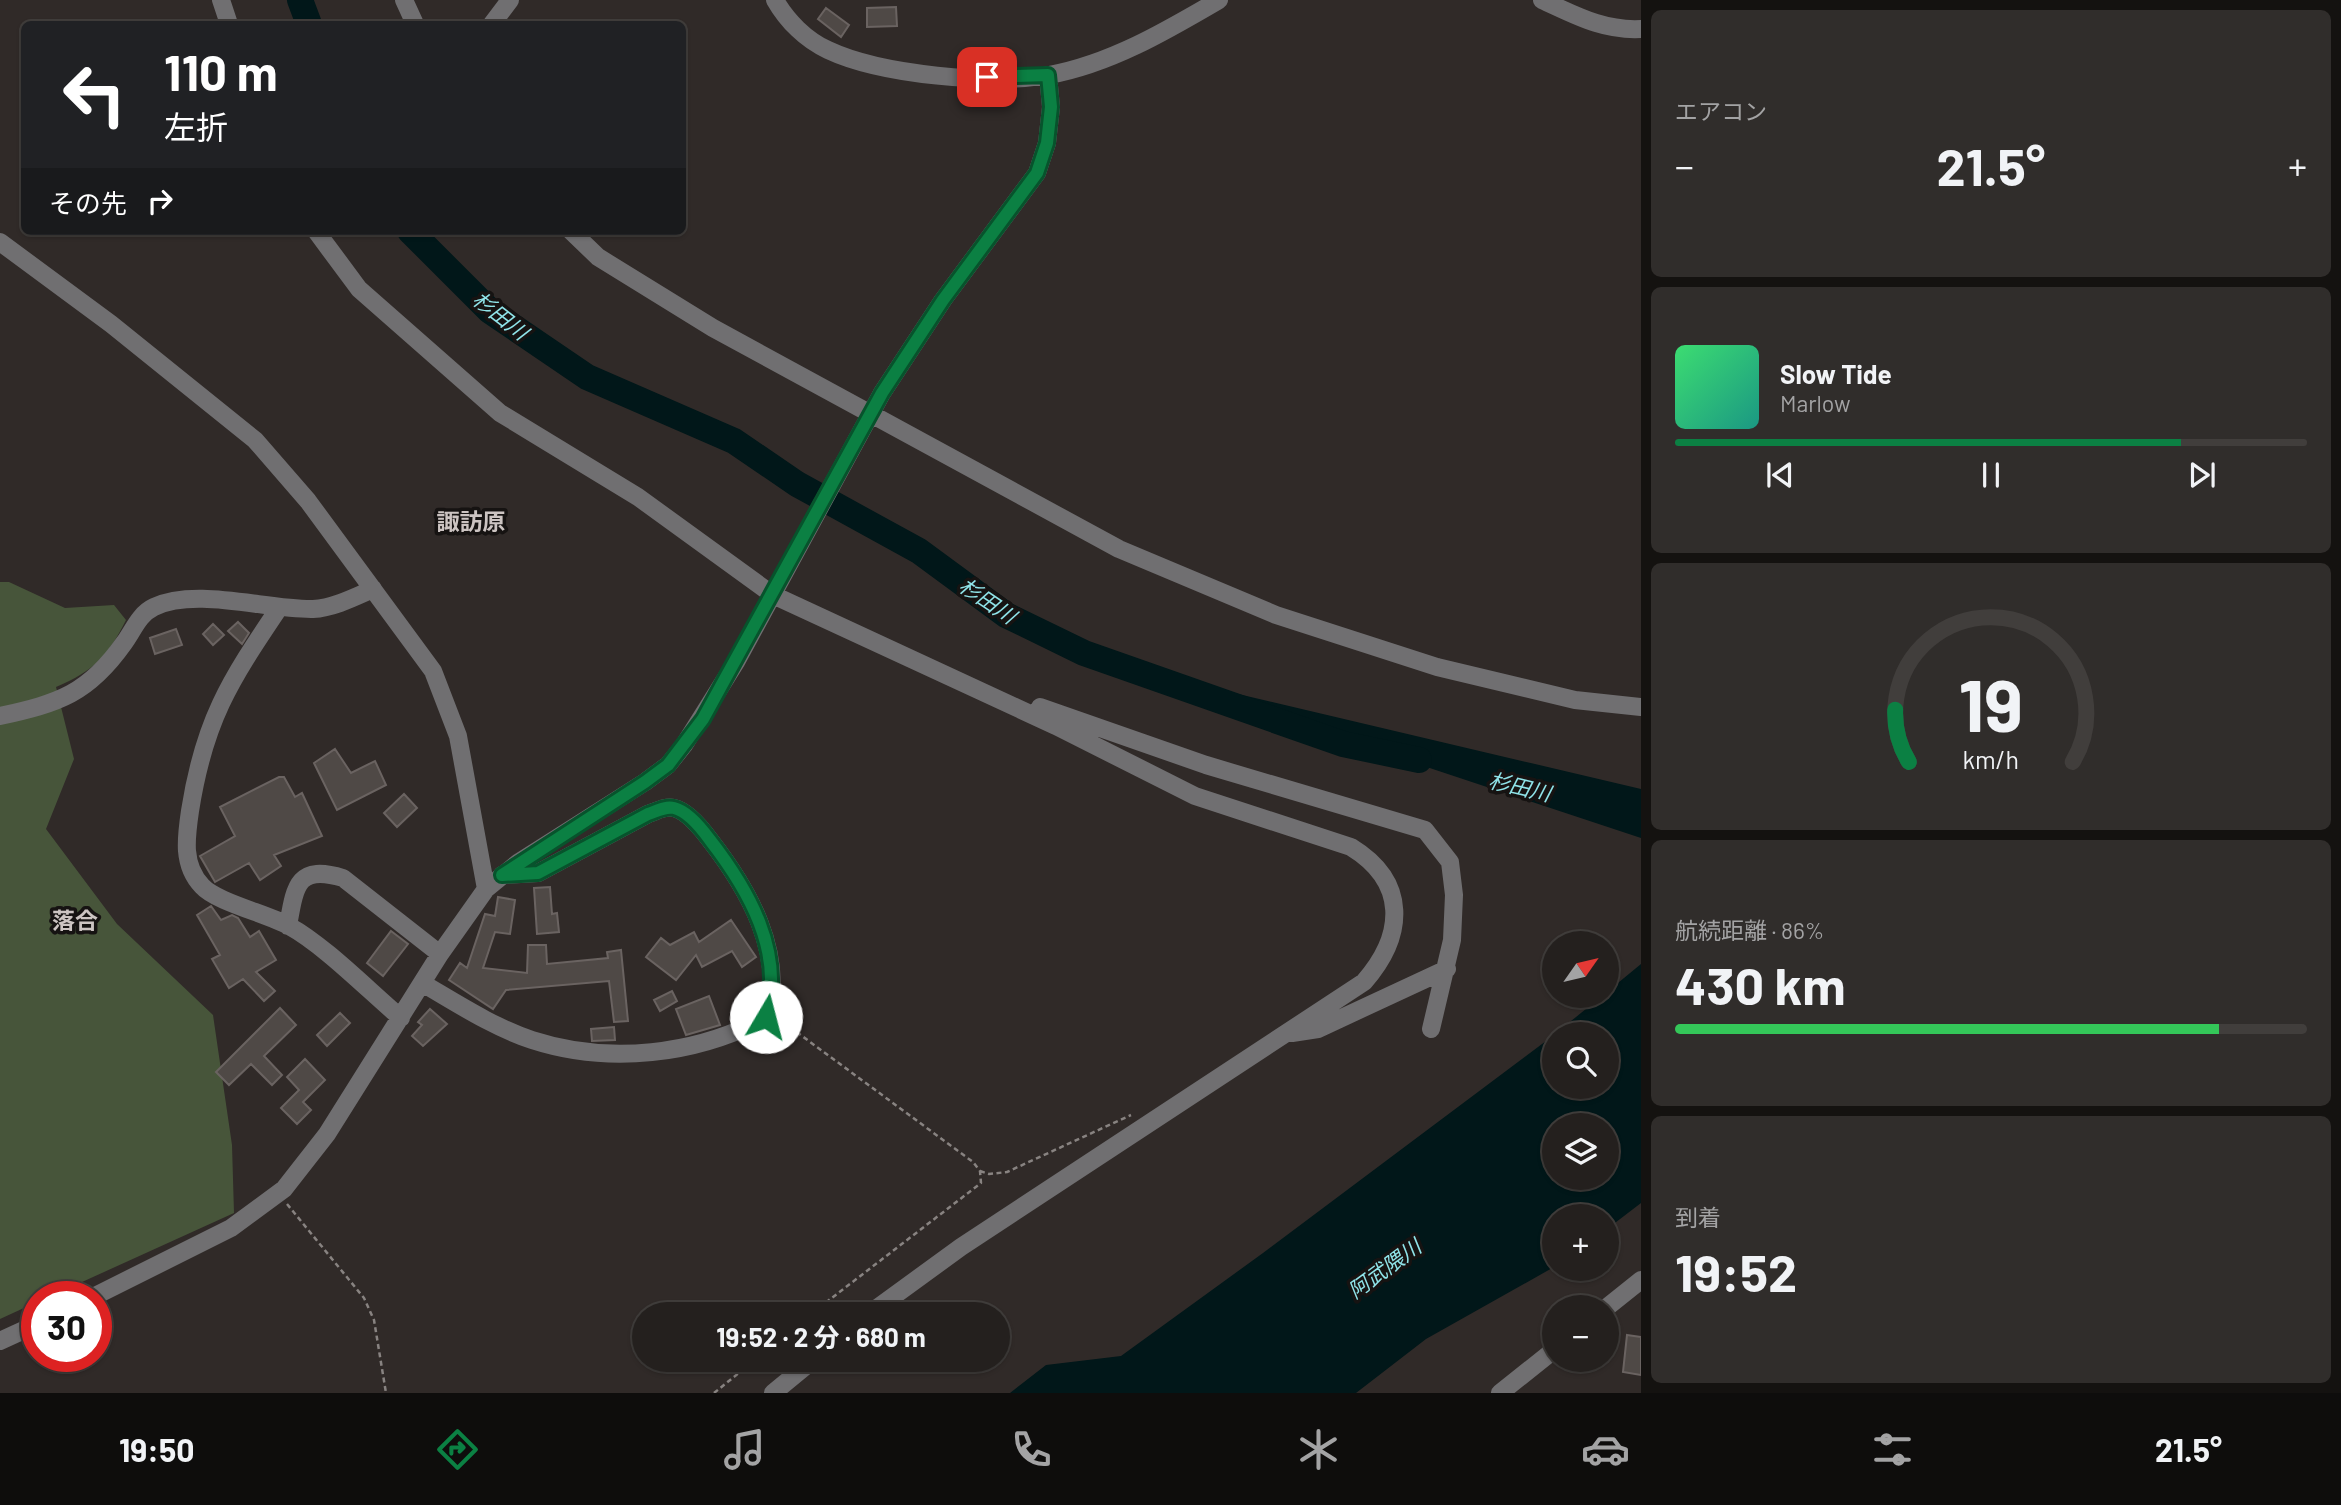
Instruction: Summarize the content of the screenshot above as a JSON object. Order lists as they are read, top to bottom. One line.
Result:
{"districts":["諏訪原","落合"],"water":["杉田川","阿武隈川"],"north":"top right","page":{"tile":["エアコン",["航続距離 · 86%","430 km"],["到着","19:52"]],"turn":["110 m","左折"],"heat":["−","21.5°","+"],"then":"その先","song":["Slow Tide","Marlow"],"map_buttons":["+","−"],"limit":"30","trip":"19:52 · 2 分 · 680 m","tabs":["19:50","21.5°"],"gauge":["19","km/h"]}}
